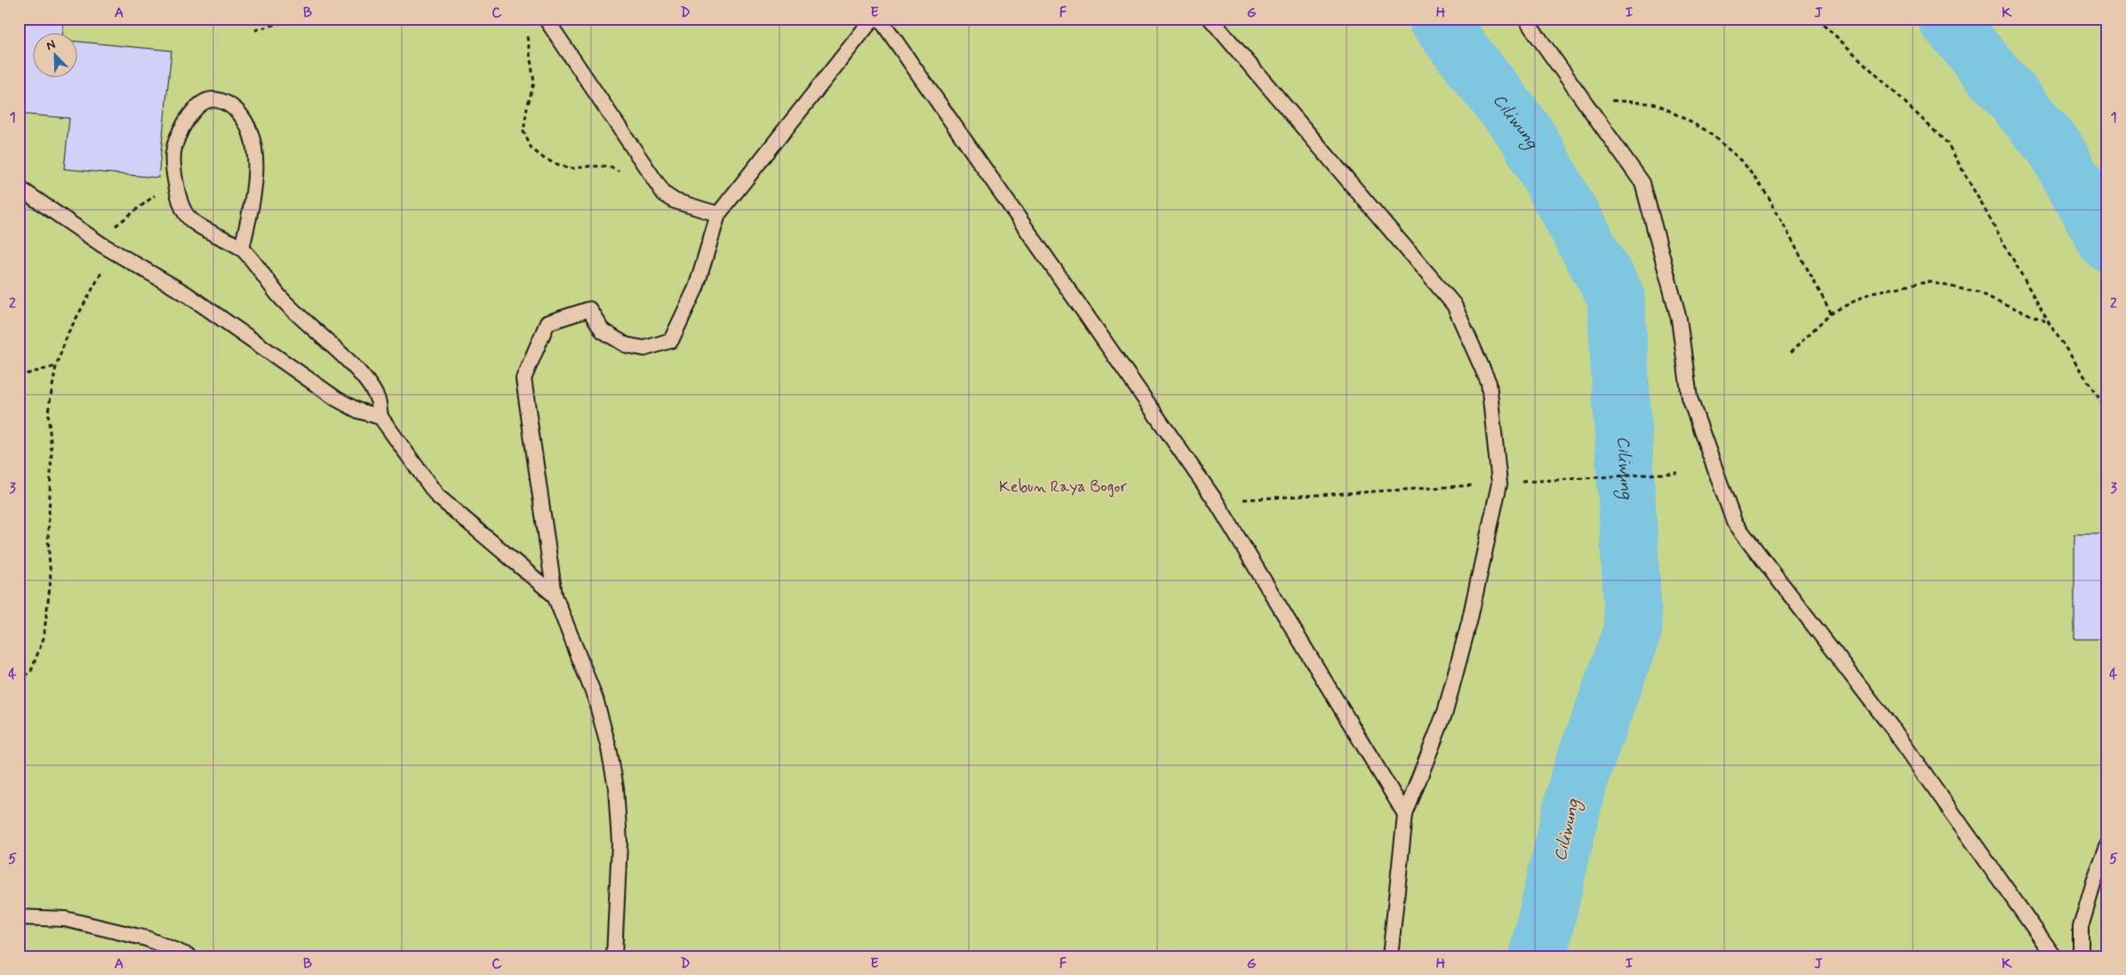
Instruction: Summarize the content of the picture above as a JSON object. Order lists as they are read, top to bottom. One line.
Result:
{"water":["Ciliwung"],"parks":["Kebun Raya Bogor"],"north":"top left","grid":{"columns":["A","B","C","D","E","F","G","H","I","J","K"],"rows":["1","2","3","4","5"]}}
